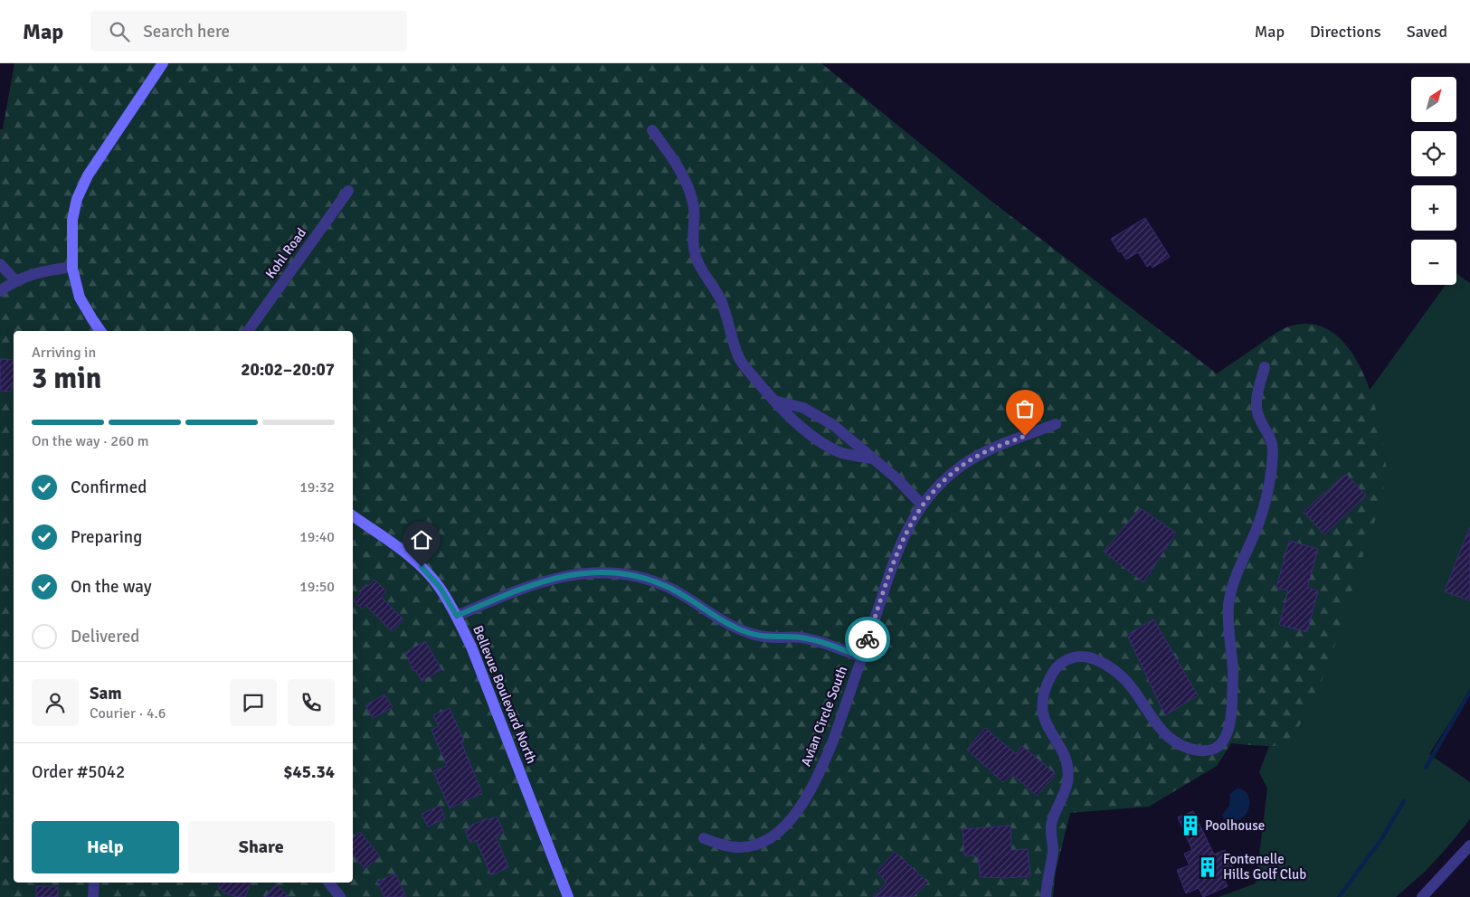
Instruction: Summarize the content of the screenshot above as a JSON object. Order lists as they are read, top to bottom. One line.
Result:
{"streets":{"main road":["Bellevue Boulevard North"],"street":["Kohl Road","Avian Circle South"]},"places":{"building":["Poolhouse","Fontenelle Hills Golf Club"]},"north":"top right","page":{"header":"Map","search":"Search here","nav":["Map","Directions","Saved"],"map_buttons":["+","−"],"heading":["3 min","Arriving in","20:02–20:07"],"panel":["Sam","Courier · 4.6","Order #5042","$45.34"],"bar":"On the way · 260 m","list":[["Confirmed","19:32"],["Preparing","19:40"],["On the way","19:50"],"Delivered"],"buttons":["Help","Share"]}}
